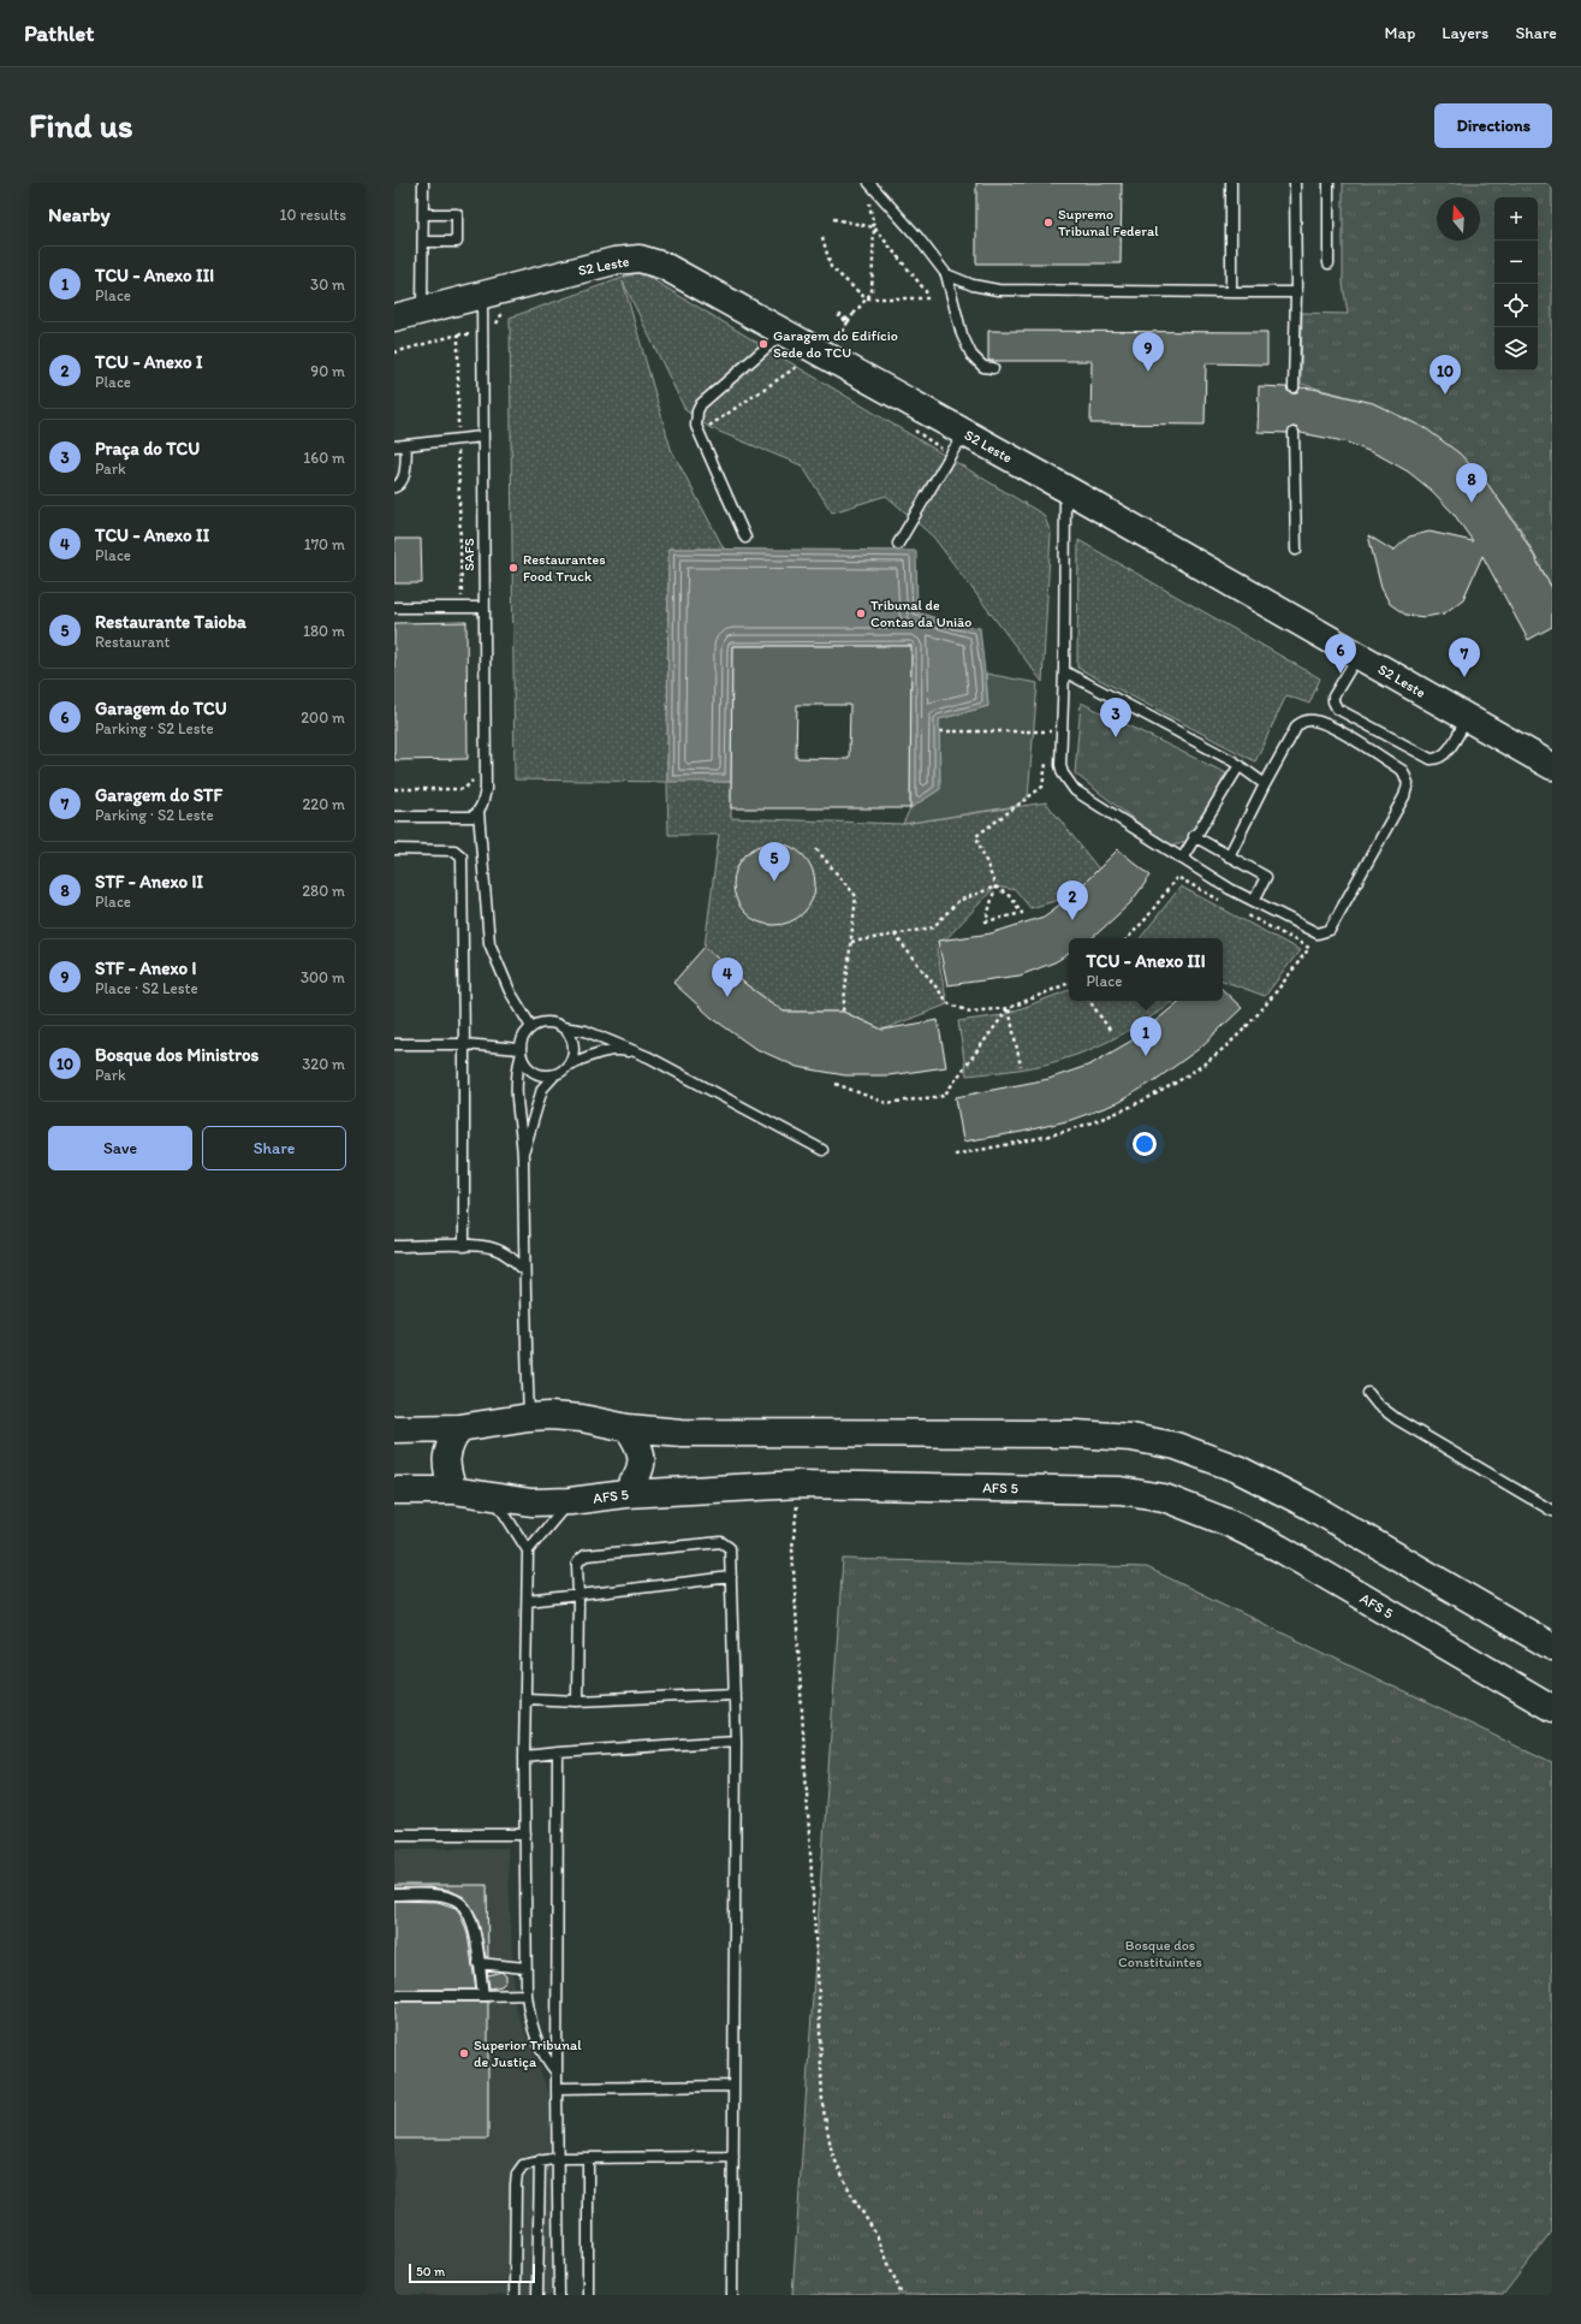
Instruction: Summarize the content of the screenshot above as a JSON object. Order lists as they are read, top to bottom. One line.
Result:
{"streets":{"main road":["S2 Leste","AFS 5"],"lane":["SAFS"]},"crossings":[["S2 Leste","SAFS"]],"parks":["Bosque dos Constituintes"],"places":["Supremo Tribunal Federal","Garagem do Edifício Sede do TCU","Restaurantes Food Truck","Tribunal de Contas da União","Superior Tribunal de Justiça"],"scale_bar":"50 m","north":"top","page":{"header":"Pathlet","nav":["Map","Layers","Share"],"buttons":["Directions",["Save","Share"]],"title":"Find us","heading":["Nearby","10 results"],"map_buttons":["+","−"],"list":[{"mark":"1","name":"TCU - Anexo III","note":"Place","value":"30 m"},{"mark":"2","name":"TCU - Anexo I","note":"Place","value":"90 m"},{"mark":"3","name":"Praça do TCU","note":"Park","value":"160 m"},{"mark":"4","name":"TCU - Anexo II","note":"Place","value":"170 m"},{"mark":"5","name":"Restaurante Taioba","note":"Restaurant","value":"180 m"},{"mark":"6","name":"Garagem do TCU","note":"Parking · S2 Leste","value":"200 m"},{"mark":"7","name":"Garagem do STF","note":"Parking · S2 Leste","value":"220 m"},{"mark":"8","name":"STF - Anexo II","note":"Place","value":"280 m"},{"mark":"9","name":"STF - Anexo I","note":"Place · S2 Leste","value":"300 m"},{"mark":"10","name":"Bosque dos Ministros","note":"Park","value":"320 m"}],"pins":["9","10","8","6","7","3","5","2","4","1"],"popup":["TCU - Anexo III","Place"],"scale":"50 m"}}
